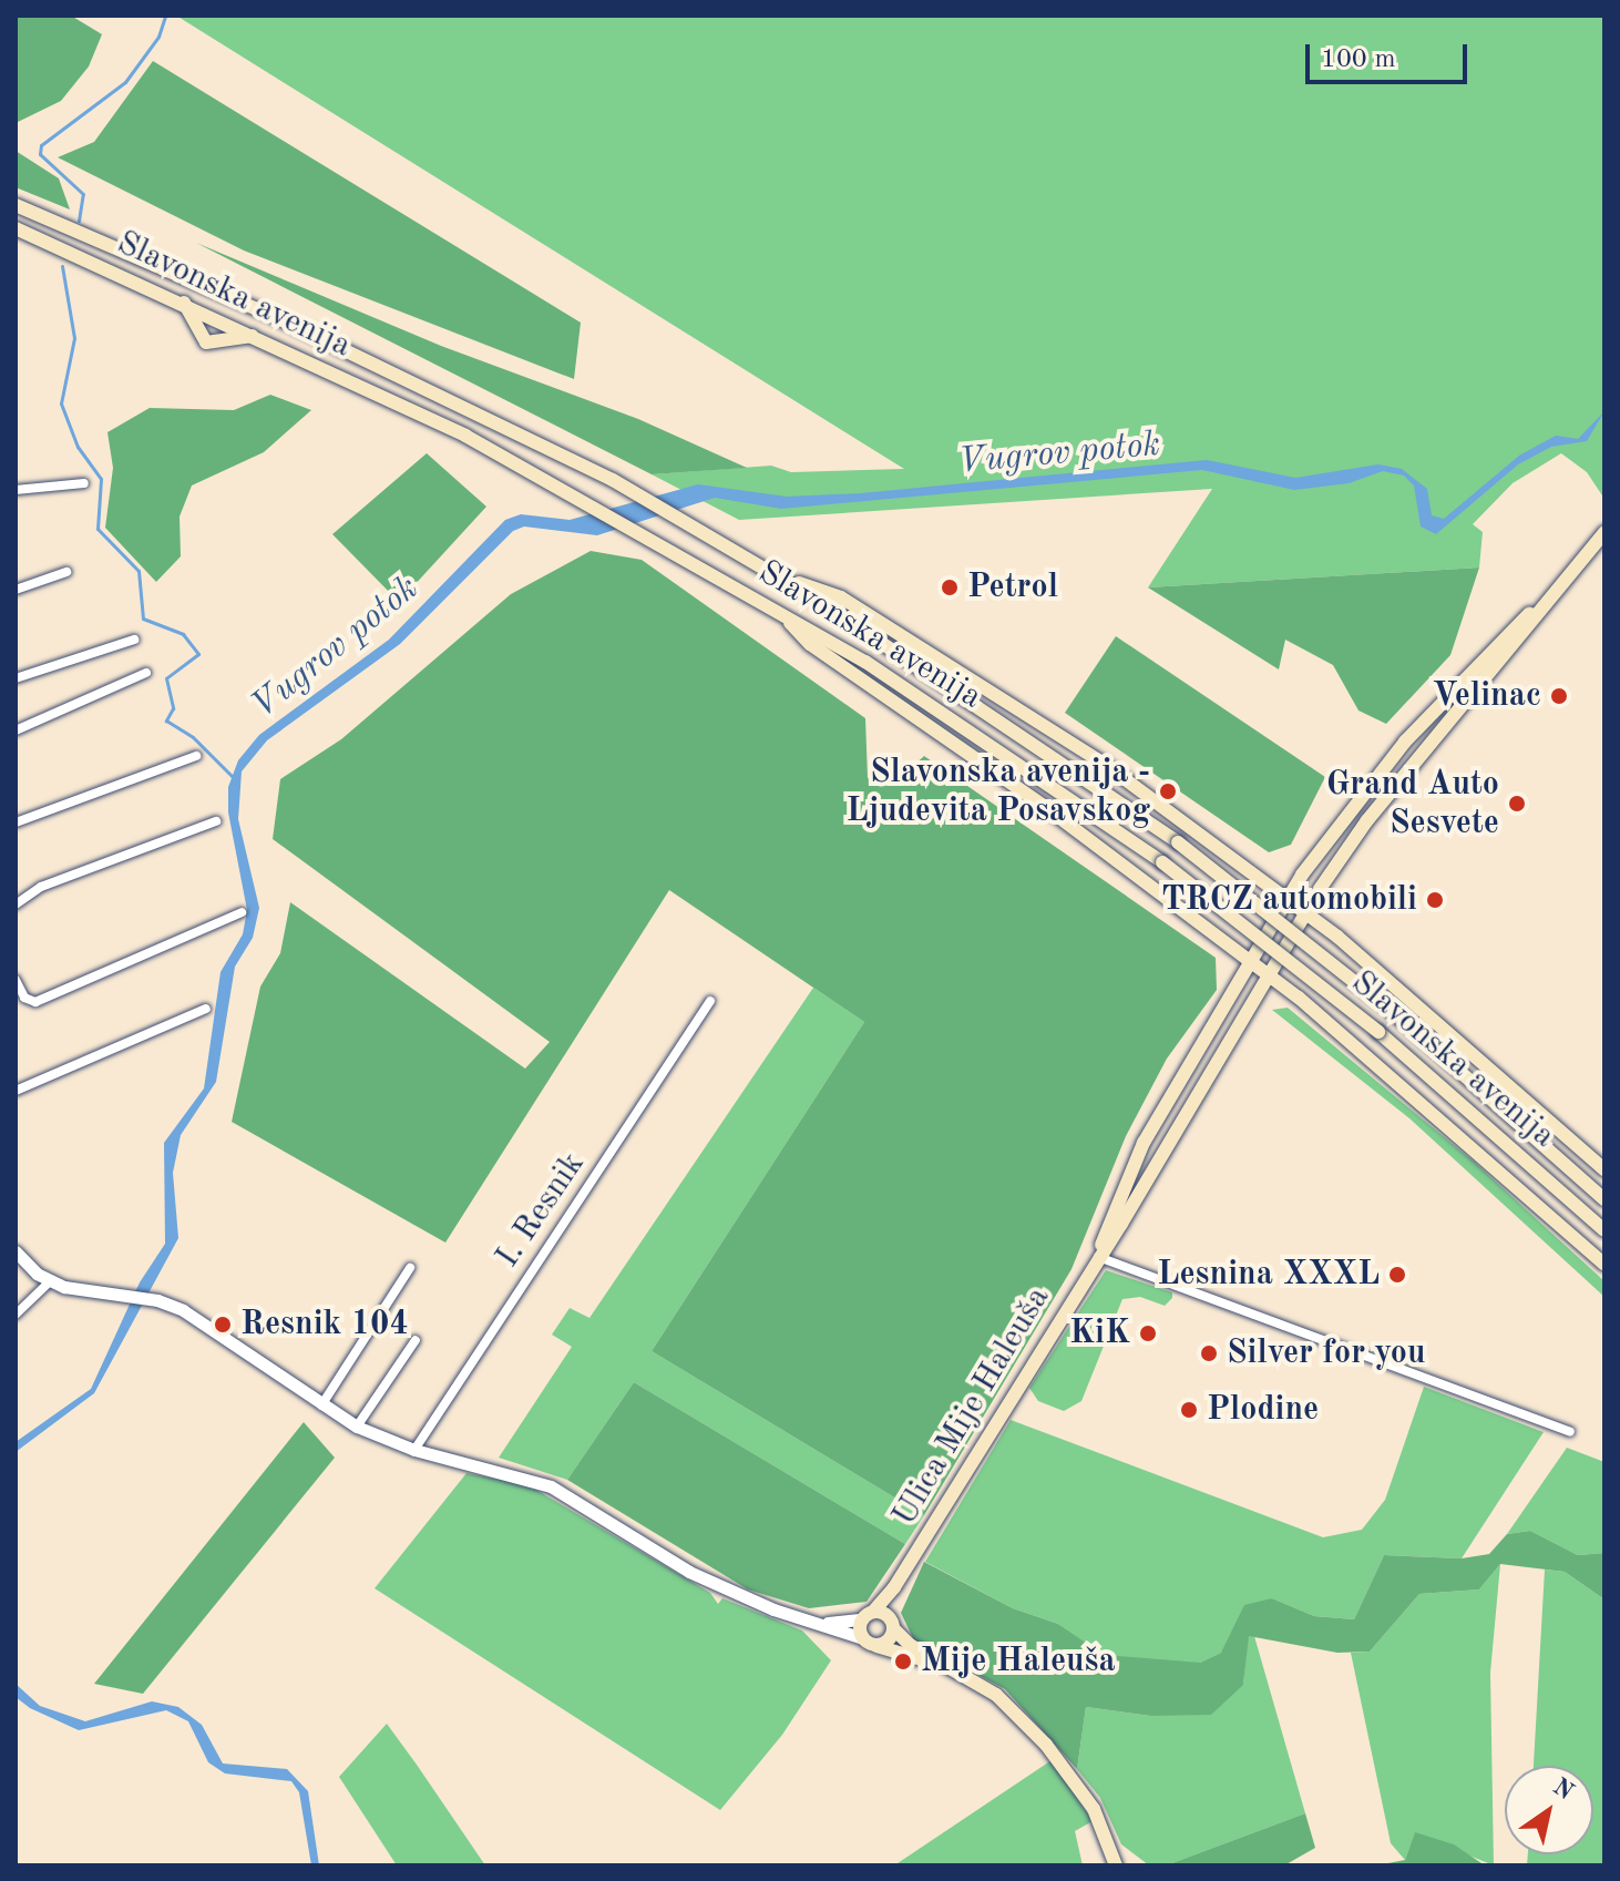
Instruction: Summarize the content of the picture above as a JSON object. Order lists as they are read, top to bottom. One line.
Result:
{"streets":{"main road":["Slavonska avenija","Ulica Mije Haleuša"],"street":["I. Resnik"]},"water":["Vugrov potok"],"places":["Petrol","Velinac","Slavonska avenija - Ljudevita Posavskog","Grand Auto Sesvete","TRCZ automobili","Lesnina XXXL","Resnik 104","KiK","Silver for you","Plodine","Mije Haleuša"],"scale_bar":"100 m","north":"top right"}
